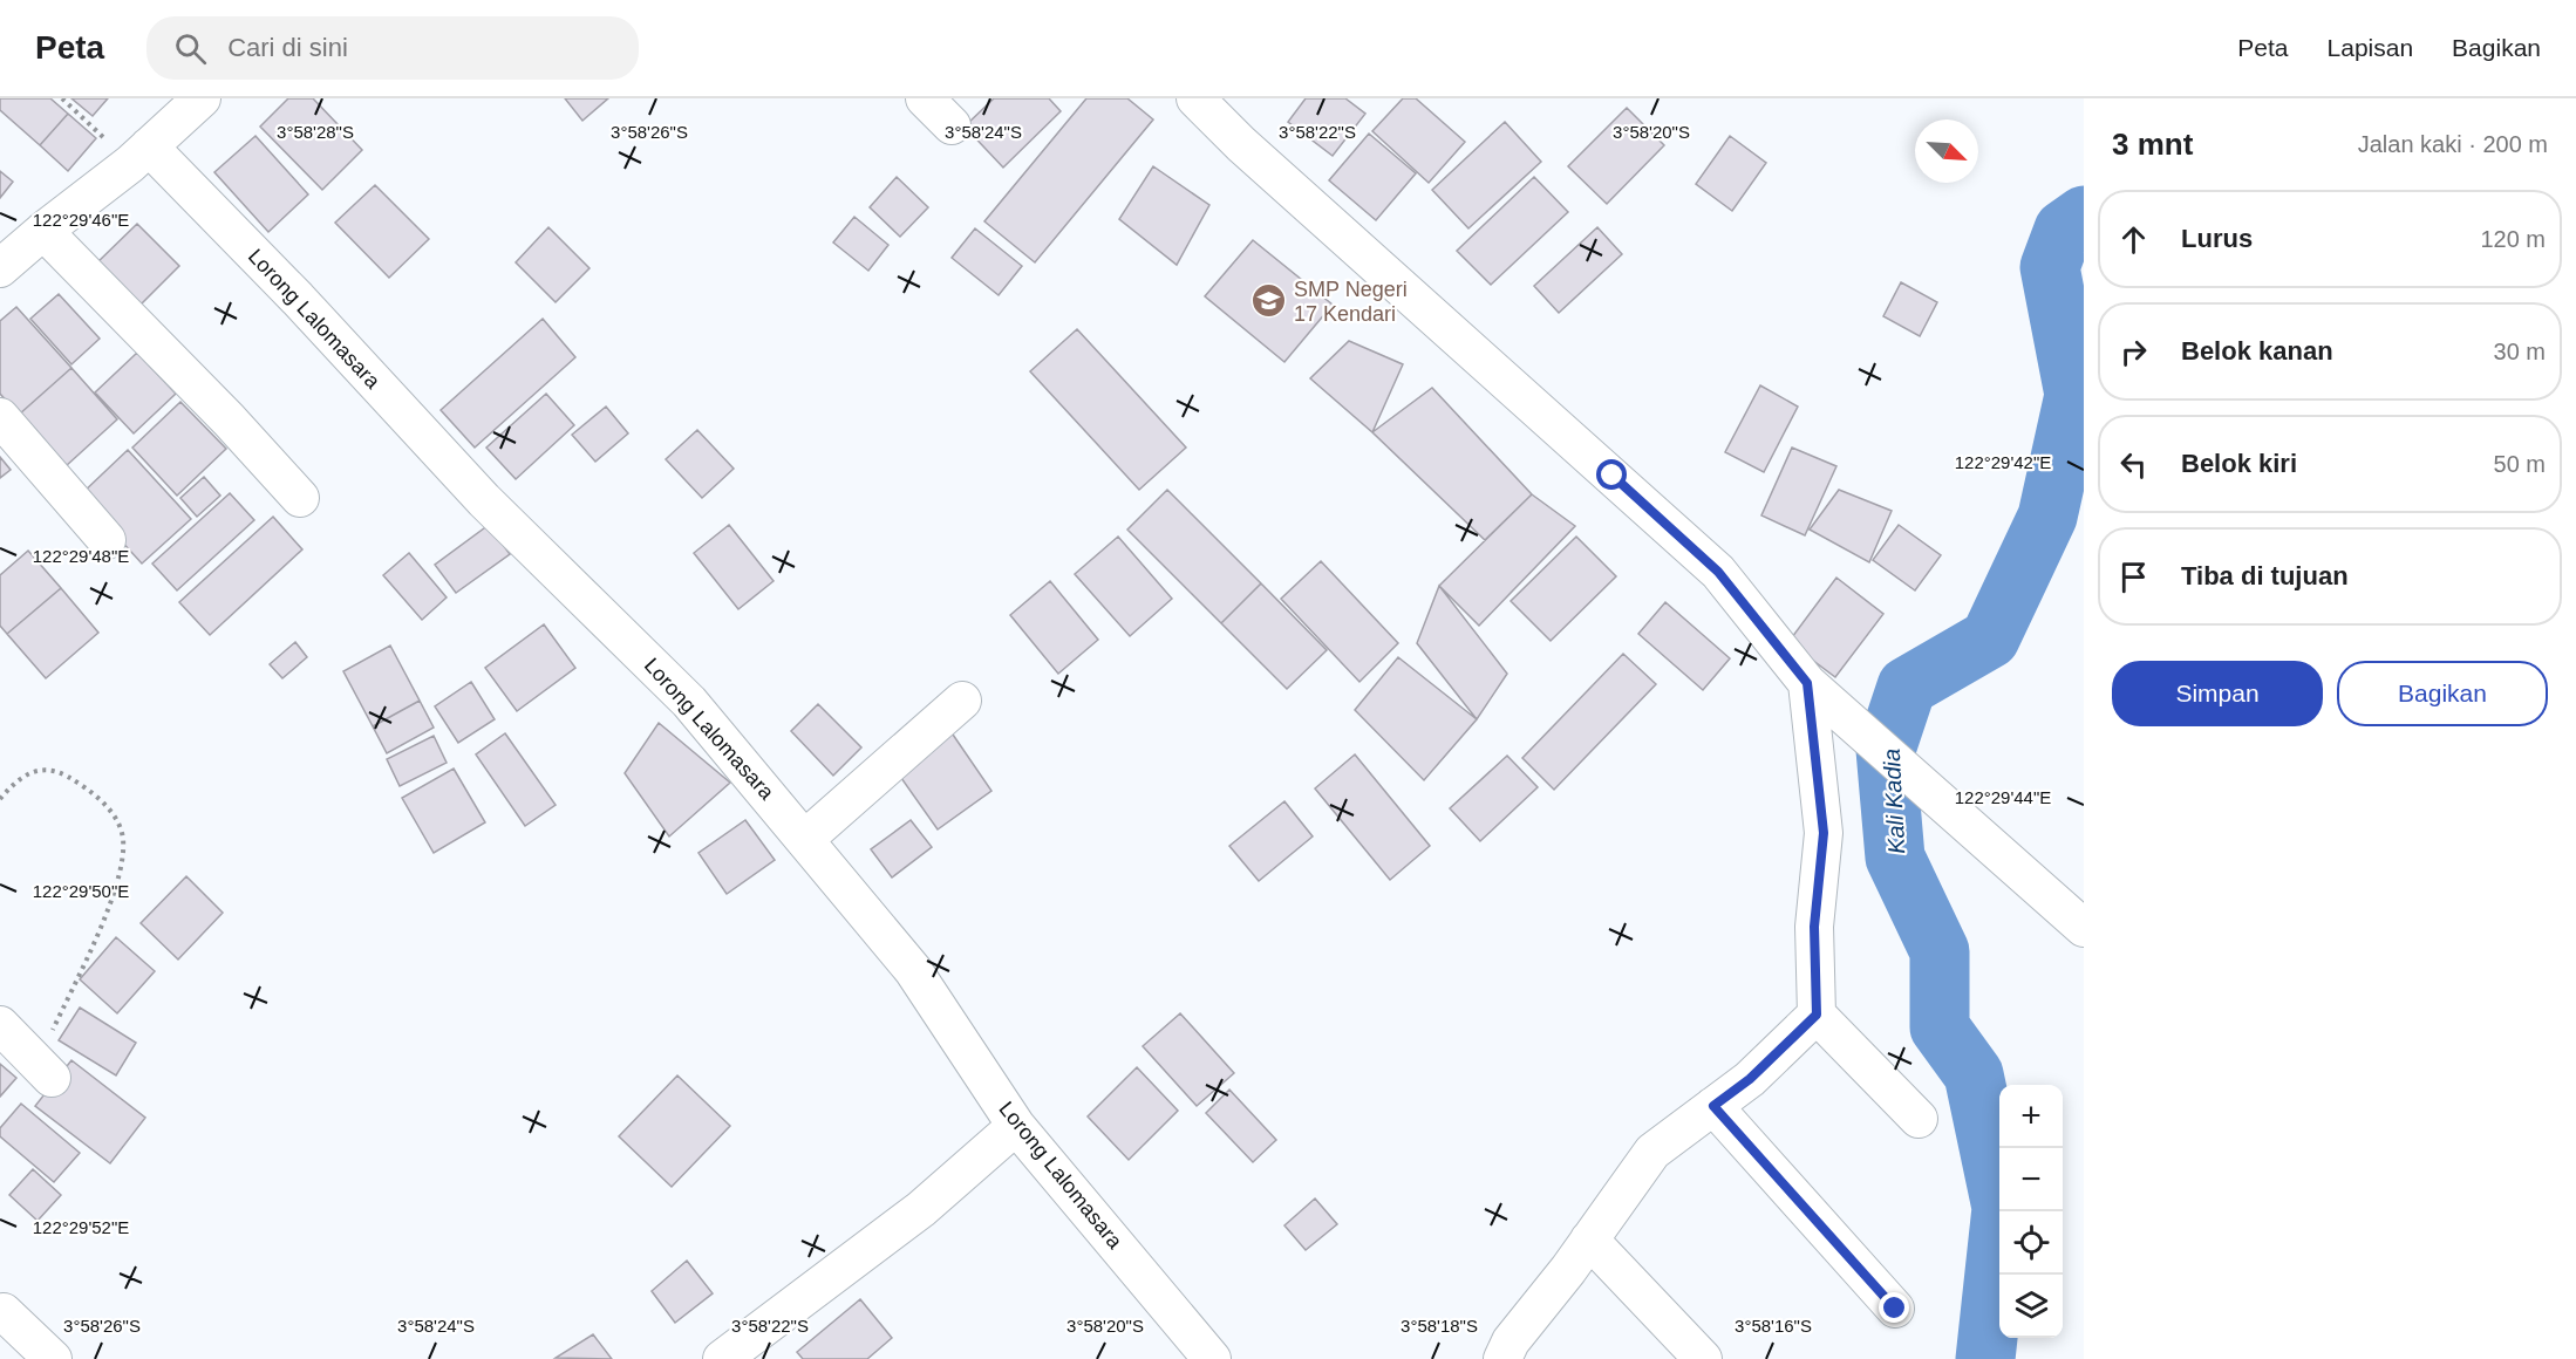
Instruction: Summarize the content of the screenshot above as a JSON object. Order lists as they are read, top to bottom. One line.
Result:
{"streets":{"street":["Lorong Lalomasara"]},"water":["Kali Kadia"],"places":{"school or university":["SMP Negeri 17 Kendari"]},"north":"bottom right","page":{"header":"Peta","search":"Cari di sini","nav":["Peta","Lapisan","Bagikan"],"heading":["3 mnt","Jalan kaki · 200 m"],"list":[["Lurus","120 m"],["Belok kanan","30 m"],["Belok kiri","50 m"],"Tiba di tujuan"],"buttons":["Simpan","Bagikan"],"map_buttons":["+","−"]},"coordinates":["3°58'28\"S","3°58'26\"S","3°58'24\"S","3°58'22\"S","3°58'20\"S","122°29'46\"E","122°29'42\"E","122°29'48\"E","122°29'44\"E","122°29'50\"E","122°29'52\"E","3°58'18\"S","3°58'16\"S"]}
